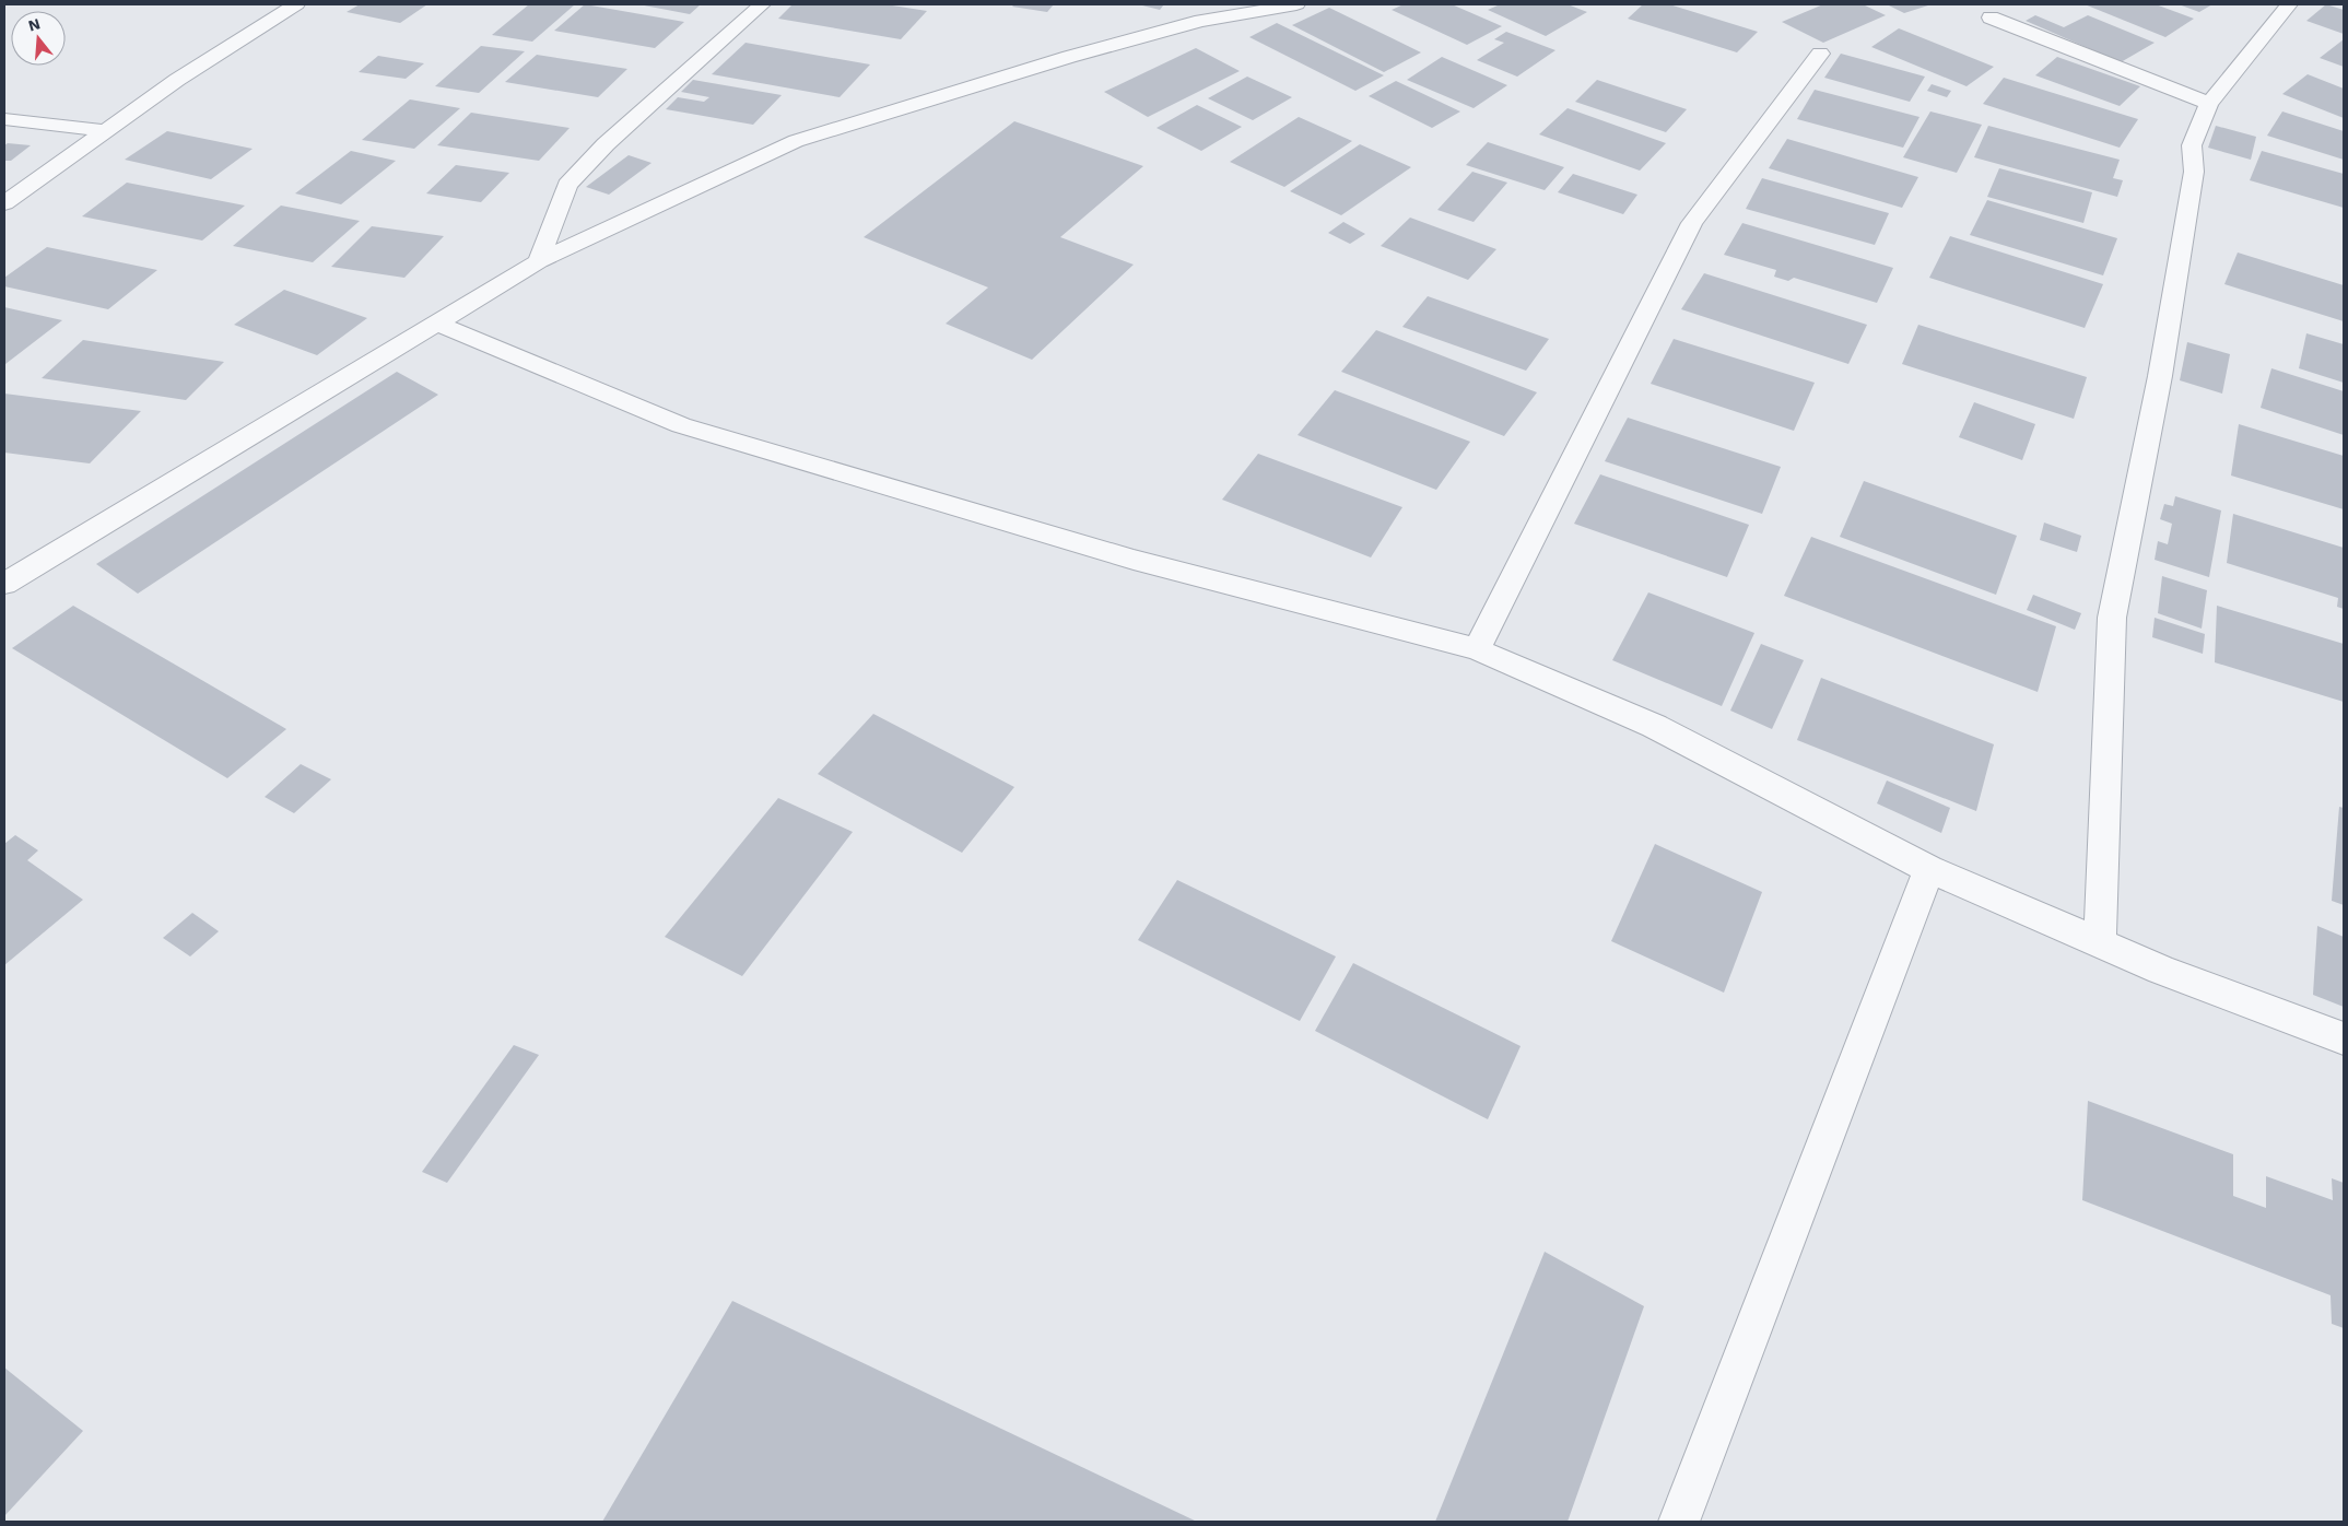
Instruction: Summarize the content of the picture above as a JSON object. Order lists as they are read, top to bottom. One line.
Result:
{"north":"top"}
